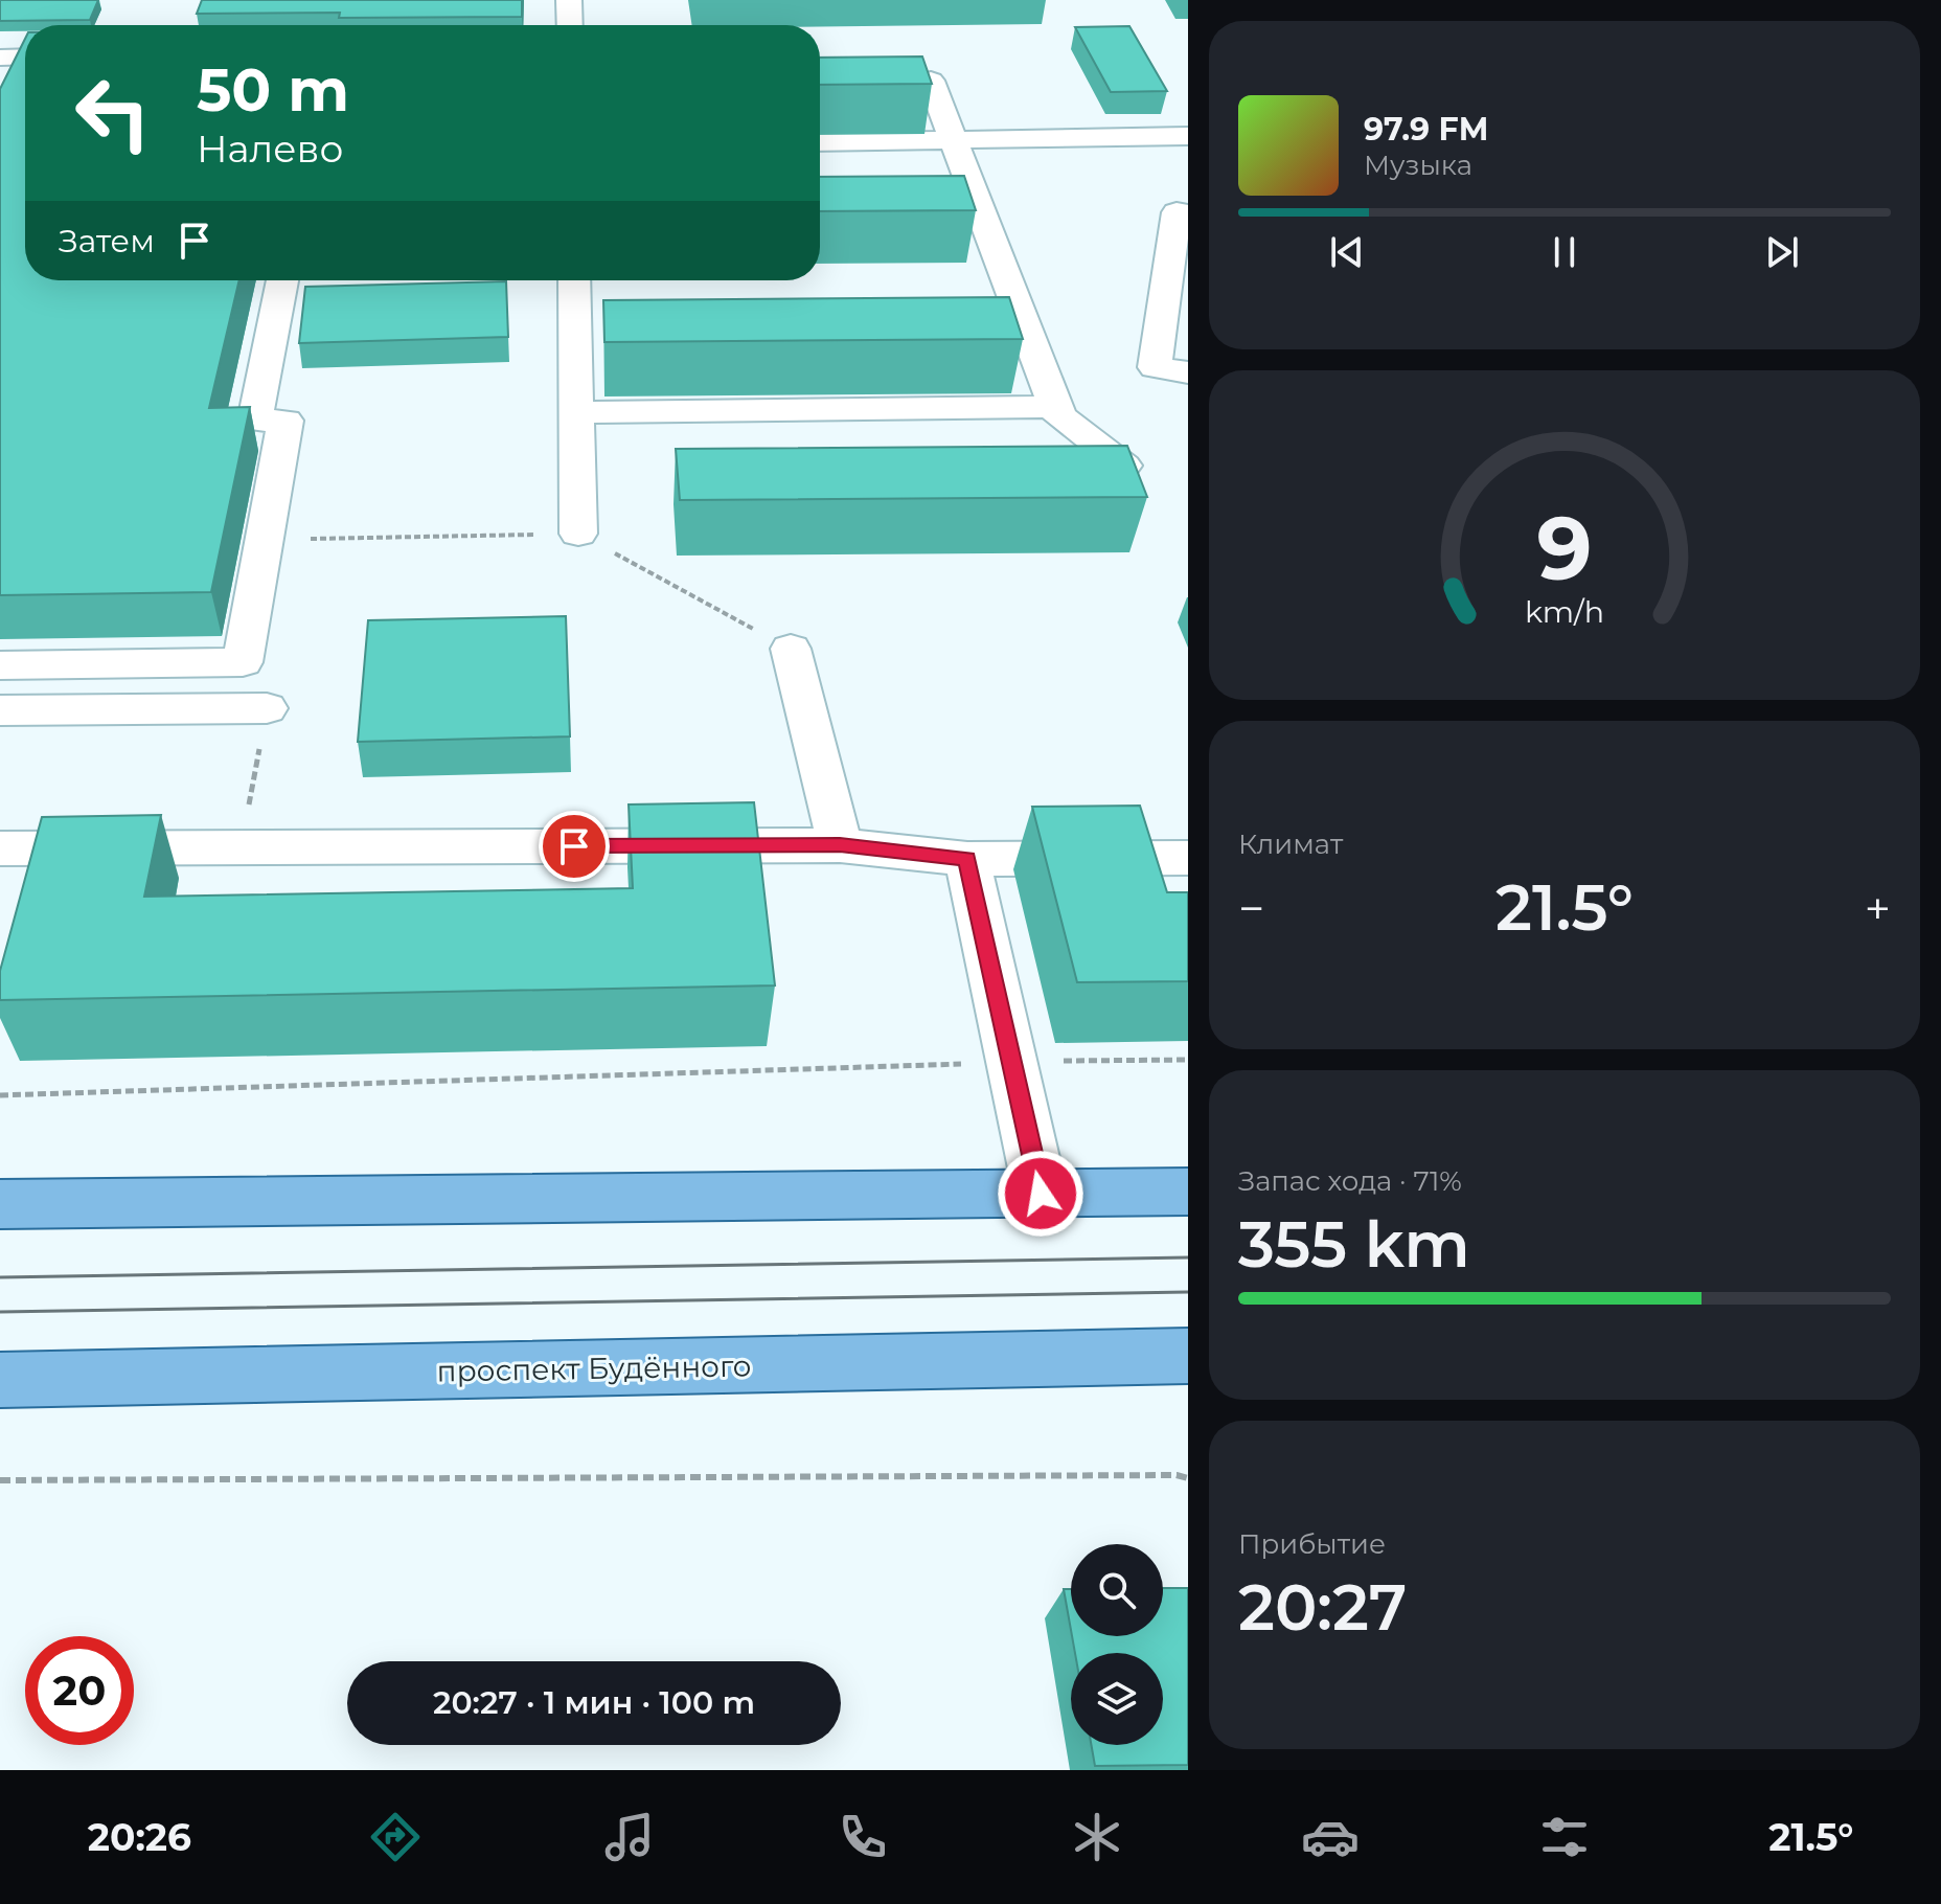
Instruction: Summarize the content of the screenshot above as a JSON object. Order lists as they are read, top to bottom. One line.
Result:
{"streets":{"main road":["проспект Будённого"]},"page":{"turn":["50 m","Налево"],"song":["97.9 FM","Музыка"],"then":"Затем","tile":["Климат",["Запас хода · 71%","355 km"],["Прибытие","20:27"]],"heat":["−","21.5°","+"],"limit":"20","trip":"20:27 · 1 мин · 100 m","tabs":["20:26","21.5°"],"gauge":["9","km/h"]}}
